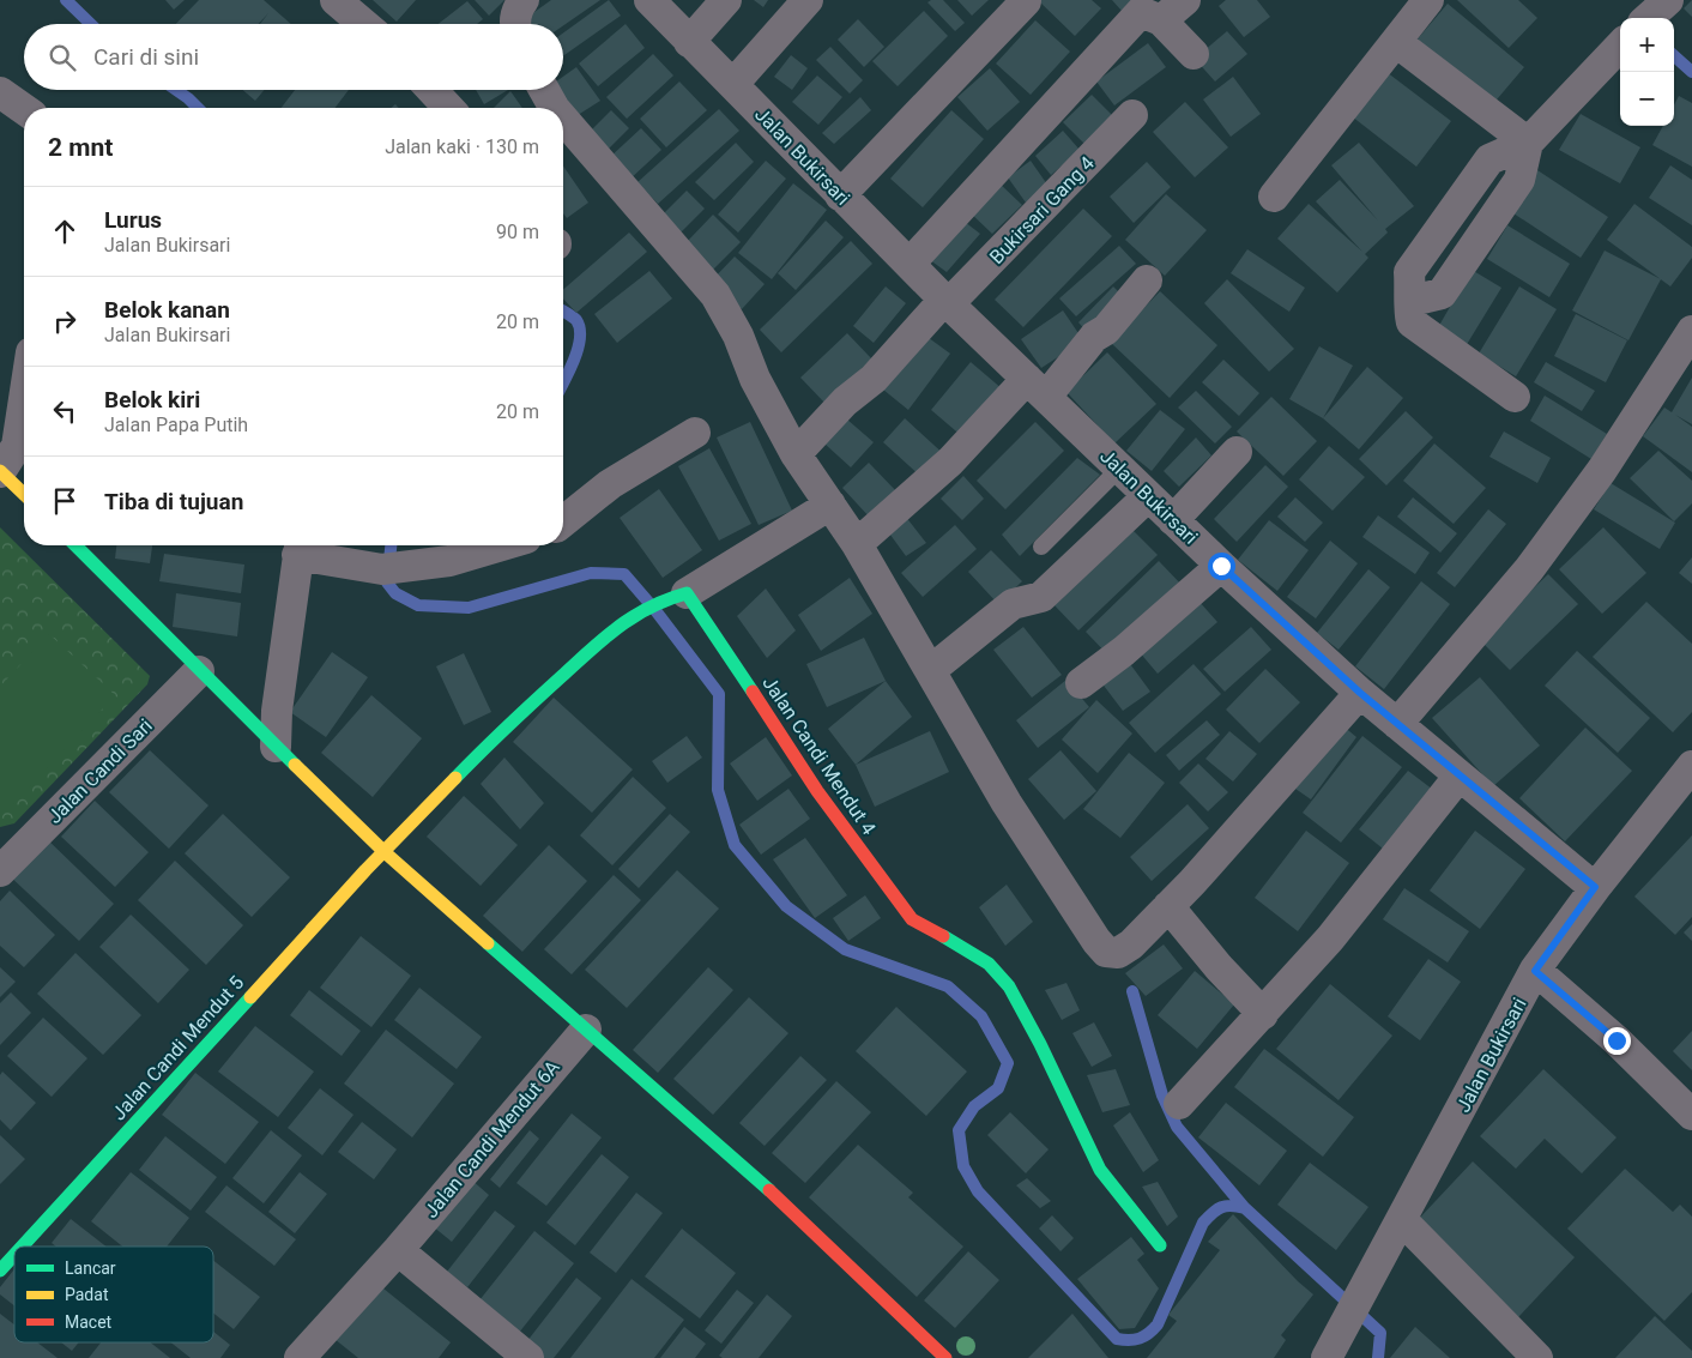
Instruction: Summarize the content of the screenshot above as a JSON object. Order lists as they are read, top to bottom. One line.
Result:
{"streets":{"street":["Jalan Bukirsari","Bukirsari Gang 4","Jalan Candi Mendut 4","Jalan Candi Sari","Jalan Candi Mendut 5","Jalan Candi Mendut 6A"]},"crossings":[["Jalan Bukirsari","Bukirsari Gang 4"]],"legend":["Lancar","Padat","Macet"],"page":{"map_buttons":["+","−"],"search":"Cari di sini","heading":["2 mnt","Jalan kaki · 130 m"],"list":[["Lurus","Jalan Bukirsari","90 m"],["Belok kanan","Jalan Bukirsari","20 m"],["Belok kiri","Jalan Papa Putih","20 m"],"Tiba di tujuan"]}}
